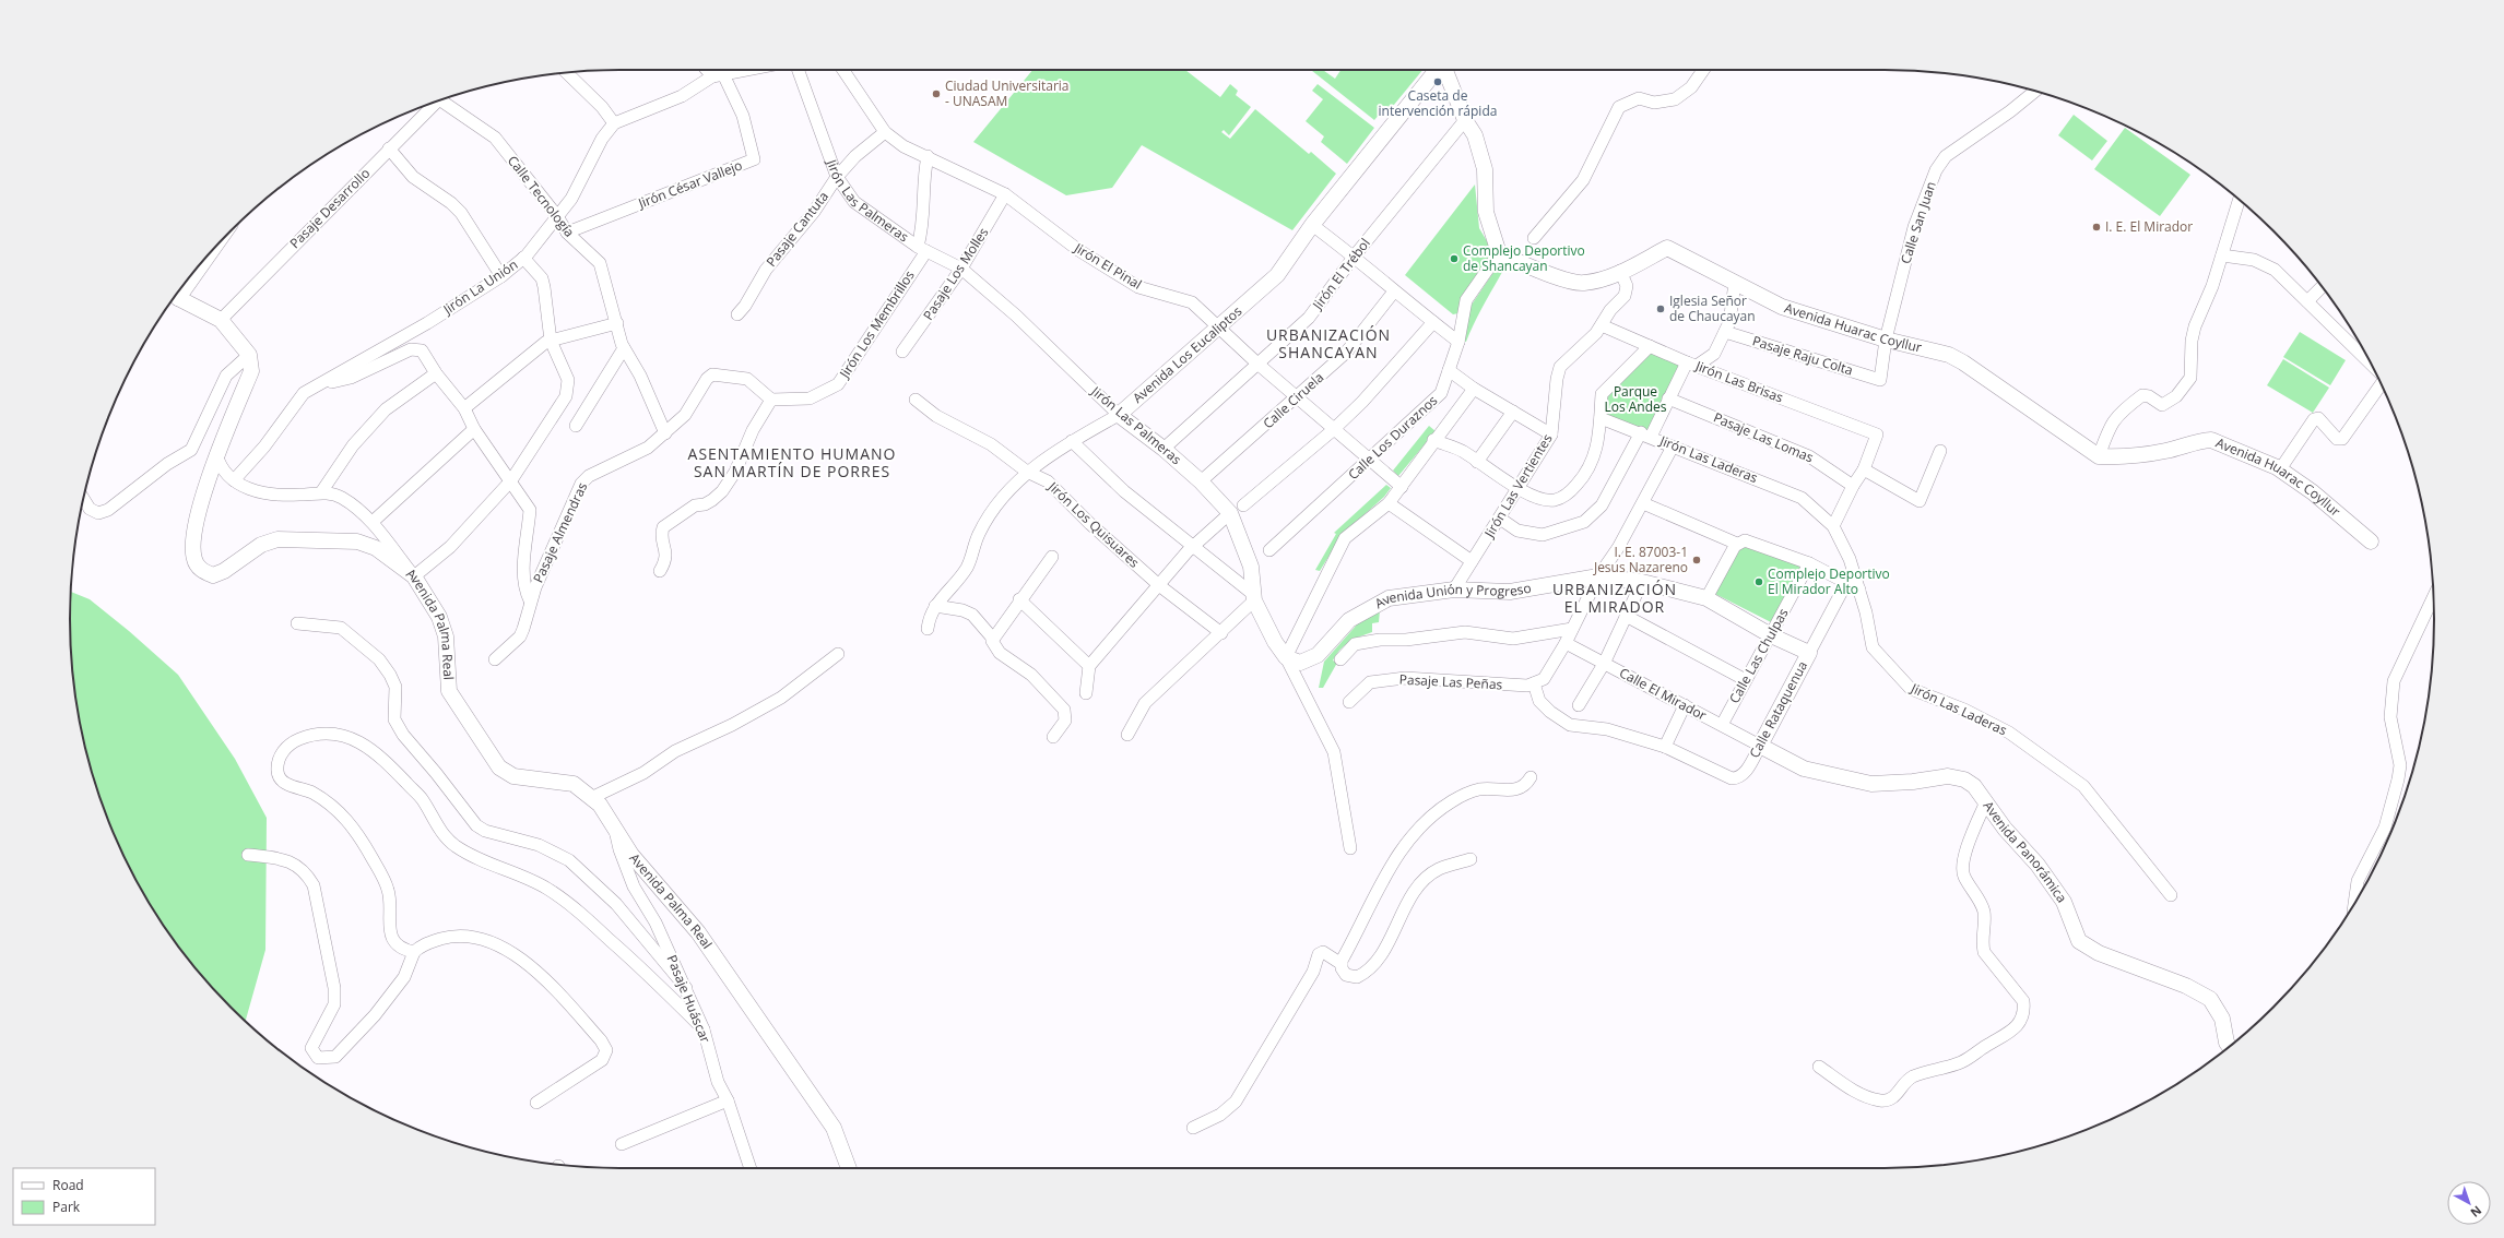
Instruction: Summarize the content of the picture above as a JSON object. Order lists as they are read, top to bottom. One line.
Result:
{"streets":{"main road":["Jirón Las Palmeras","Avenida Huarac Coyllur","Avenida Los Eucaliptos","Avenida Unión y Progreso","Avenida Palma Real","Calle Rataquenua","Avenida Panorámica"],"street":["Jirón César Vallejo","Calle Tecnología","Pasaje Desarrollo","Calle San Juan","Pasaje Cantuta","Jirón El Pinal","Pasaje Los Molles","Jirón El Trébol","Jirón La Unión","Jirón Los Membrillos","Pasaje Raju Colta","Jirón Las Brisas","Calle Ciruela","Calle Los Duraznos","Pasaje Las Lomas","Jirón Las Laderas","Jirón Las Vertientes","Jirón Los Quisuares","Pasaje Almendras","Calle Las Chulpas","Pasaje Las Peñas","Calle El Mirador","Pasaje Huáscar"]},"crossings":[["Jirón César Vallejo","Calle Tecnología"],["Calle Tecnología","Jirón La Unión"],["Calle Tecnología","Pasaje Almendras"],["Jirón Las Palmeras","Pasaje Cantuta"],["Jirón Las Palmeras","Pasaje Los Molles"],["Jirón Las Palmeras","Jirón El Trébol"],["Jirón Las Palmeras","Jirón Los Membrillos"],["Jirón Las Palmeras","Avenida Los Eucaliptos"],["Jirón Las Palmeras","Calle Ciruela"],["Jirón Las Palmeras","Avenida Unión y Progreso"],["Calle San Juan","Avenida Huarac Coyllur"],["Calle San Juan","Pasaje Raju Colta"],["Pasaje Cantuta","Jirón El Pinal"],["Jirón El Pinal","Pasaje Los Molles"],["Jirón El Pinal","Jirón El Trébol"],["Jirón El Pinal","Jirón Los Membrillos"],["Jirón El Pinal","Avenida Los Eucaliptos"],["Jirón El Pinal","Calle Ciruela"],["Jirón El Pinal","Calle Los Duraznos"],["Jirón Los Membrillos","Pasaje Almendras"],["Avenida Huarac Coyllur","Calle Los Duraznos"],["Avenida Huarac Coyllur","Jirón Las Vertientes"],["Avenida Los Eucaliptos","Jirón Los Quisuares"],["Jirón Las Brisas","Jirón Las Vertientes"],["Jirón Las Vertientes","Avenida Unión y Progreso"],["Avenida Unión y Progreso","Calle Las Chulpas"],["Avenida Unión y Progreso","Calle Rataquenua"],["Avenida Palma Real","Pasaje Huáscar"],["Calle Las Chulpas","Calle El Mirador"],["Calle El Mirador","Calle Rataquenua"],["Calle El Mirador","Avenida Panorámica"],["Calle Rataquenua","Avenida Panorámica"]],"districts":["URBANIZACIÓN SHANCAYAN","ASENTAMIENTO HUMANO SAN MARTÍN DE PORRES","URBANIZACIÓN EL MIRADOR"],"parks":["Parque Los Andes"],"places":["Caseta de intervención rápida","Ciudad Universitaria - UNASAM","I. E. El Mirador","Complejo Deportivo de Shancayan","Iglesia Señor de Chaucayan","I. E. 87003-1 Jesus Nazareno","Complejo Deportivo El Mirador Alto"],"legend":["Road","Park"],"north":"bottom right"}
